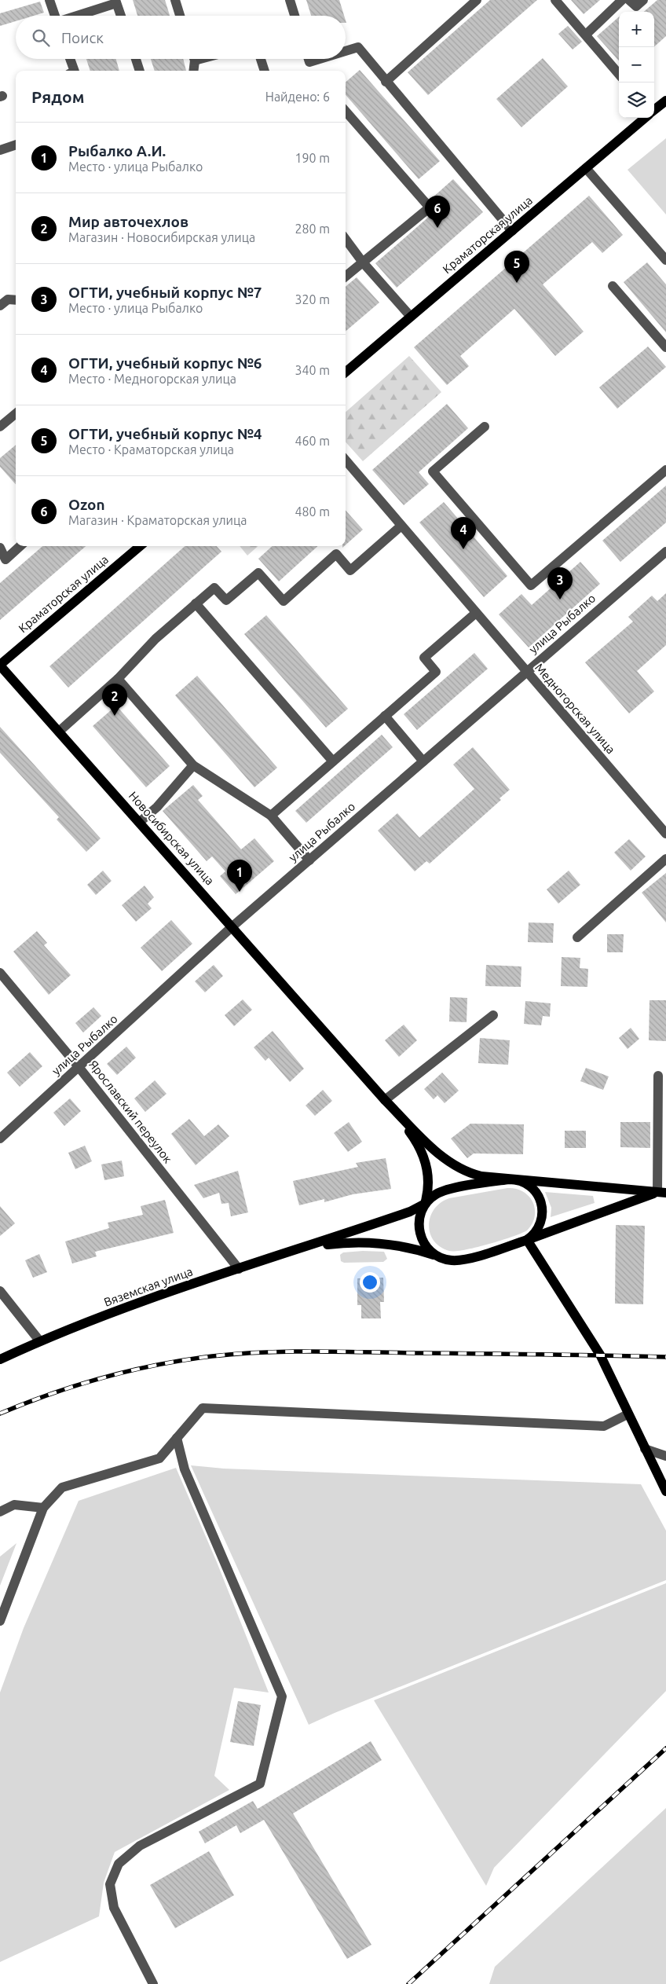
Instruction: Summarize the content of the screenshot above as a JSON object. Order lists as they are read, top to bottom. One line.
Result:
{"streets":{"main road":["Краматорская улица","Новосибирская улица","Вяземская улица"],"street":["улица Рыбалко","Медногорская улица","Ярославский переулок"]},"crossings":[["Краматорская улица","Новосибирская улица"],["улица Рыбалко","Медногорская улица"],["улица Рыбалко","Новосибирская улица"],["улица Рыбалко","Ярославский переулок"],["Ярославский переулок","Вяземская улица"]],"page":{"map_buttons":["+","−"],"search":"Поиск","heading":["Рядом","Найдено: 6"],"list":[{"mark":"1","name":"Рыбалко А.И.","note":"Место · улица Рыбалко","value":"190 m"},{"mark":"2","name":"Мир авточехлов","note":"Магазин · Новосибирская улица","value":"280 m"},{"mark":"3","name":"ОГТИ, учебный корпус №7","note":"Место · улица Рыбалко","value":"320 m"},{"mark":"4","name":"ОГТИ, учебный корпус №6","note":"Место · Медногорская улица","value":"340 m"},{"mark":"5","name":"ОГТИ, учебный корпус №4","note":"Место · Краматорская улица","value":"460 m"},{"mark":"6","name":"Ozon","note":"Магазин · Краматорская улица","value":"480 m"}],"pins":["6","5","4","3","2","1"]}}
